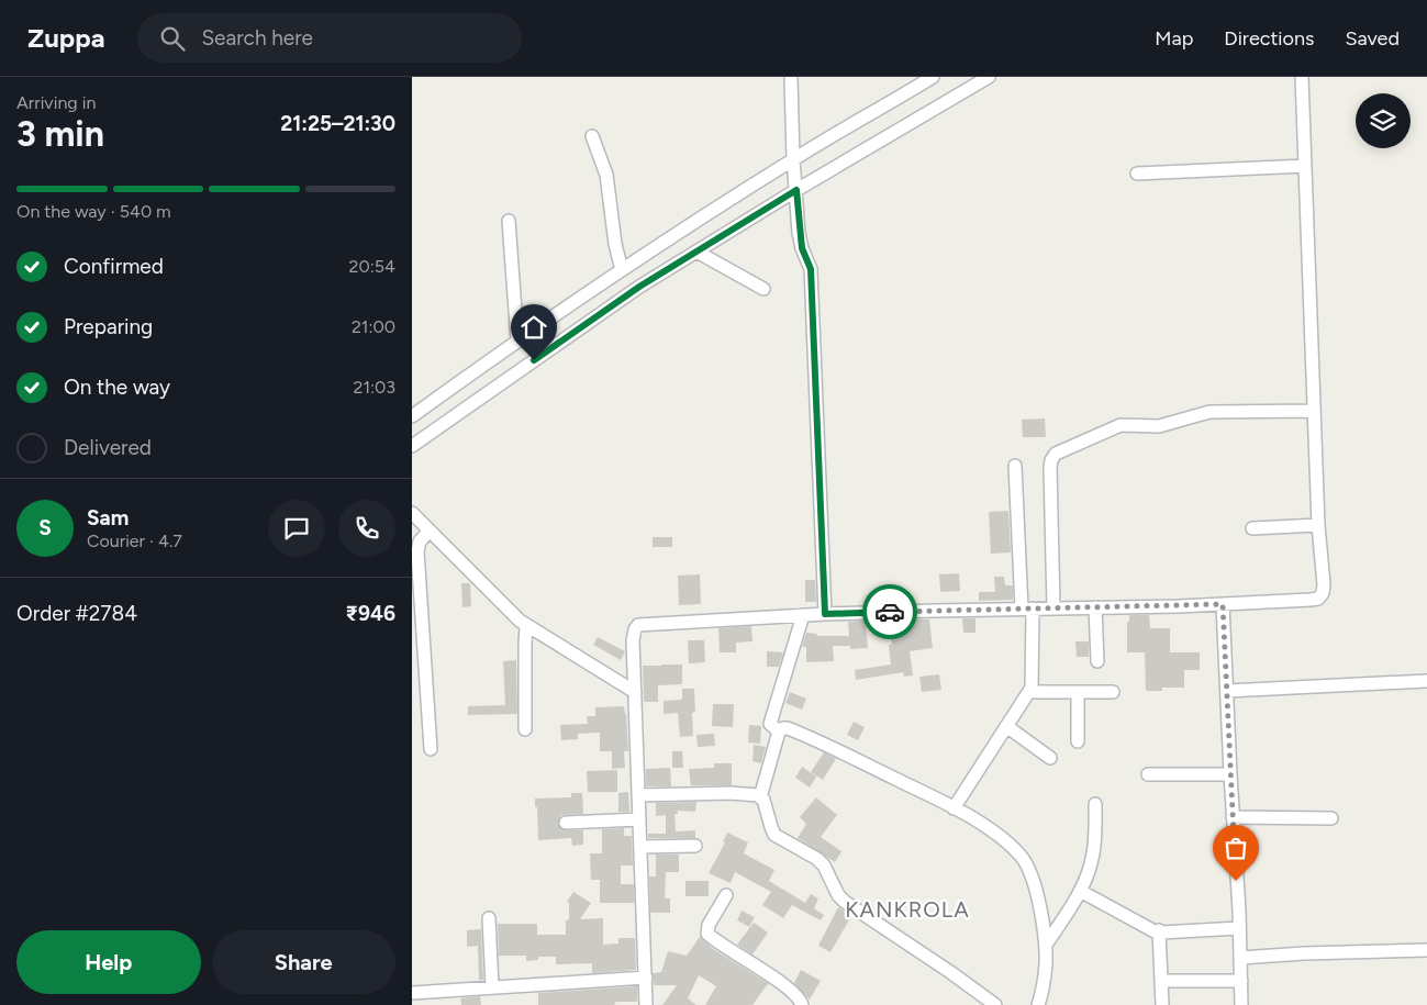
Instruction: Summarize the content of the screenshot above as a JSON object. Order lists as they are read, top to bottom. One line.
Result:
{"districts":["KANKROLA"],"page":{"header":"Zuppa","search":"Search here","nav":["Map","Directions","Saved"],"heading":["3 min","Arriving in","21:25–21:30"],"panel":["Sam","Courier · 4.7","Order #2784","₹946"],"bar":"On the way · 540 m","list":[["Confirmed","20:54"],["Preparing","21:00"],["On the way","21:03"],"Delivered"],"round":"S","buttons":["Help","Share"]}}
